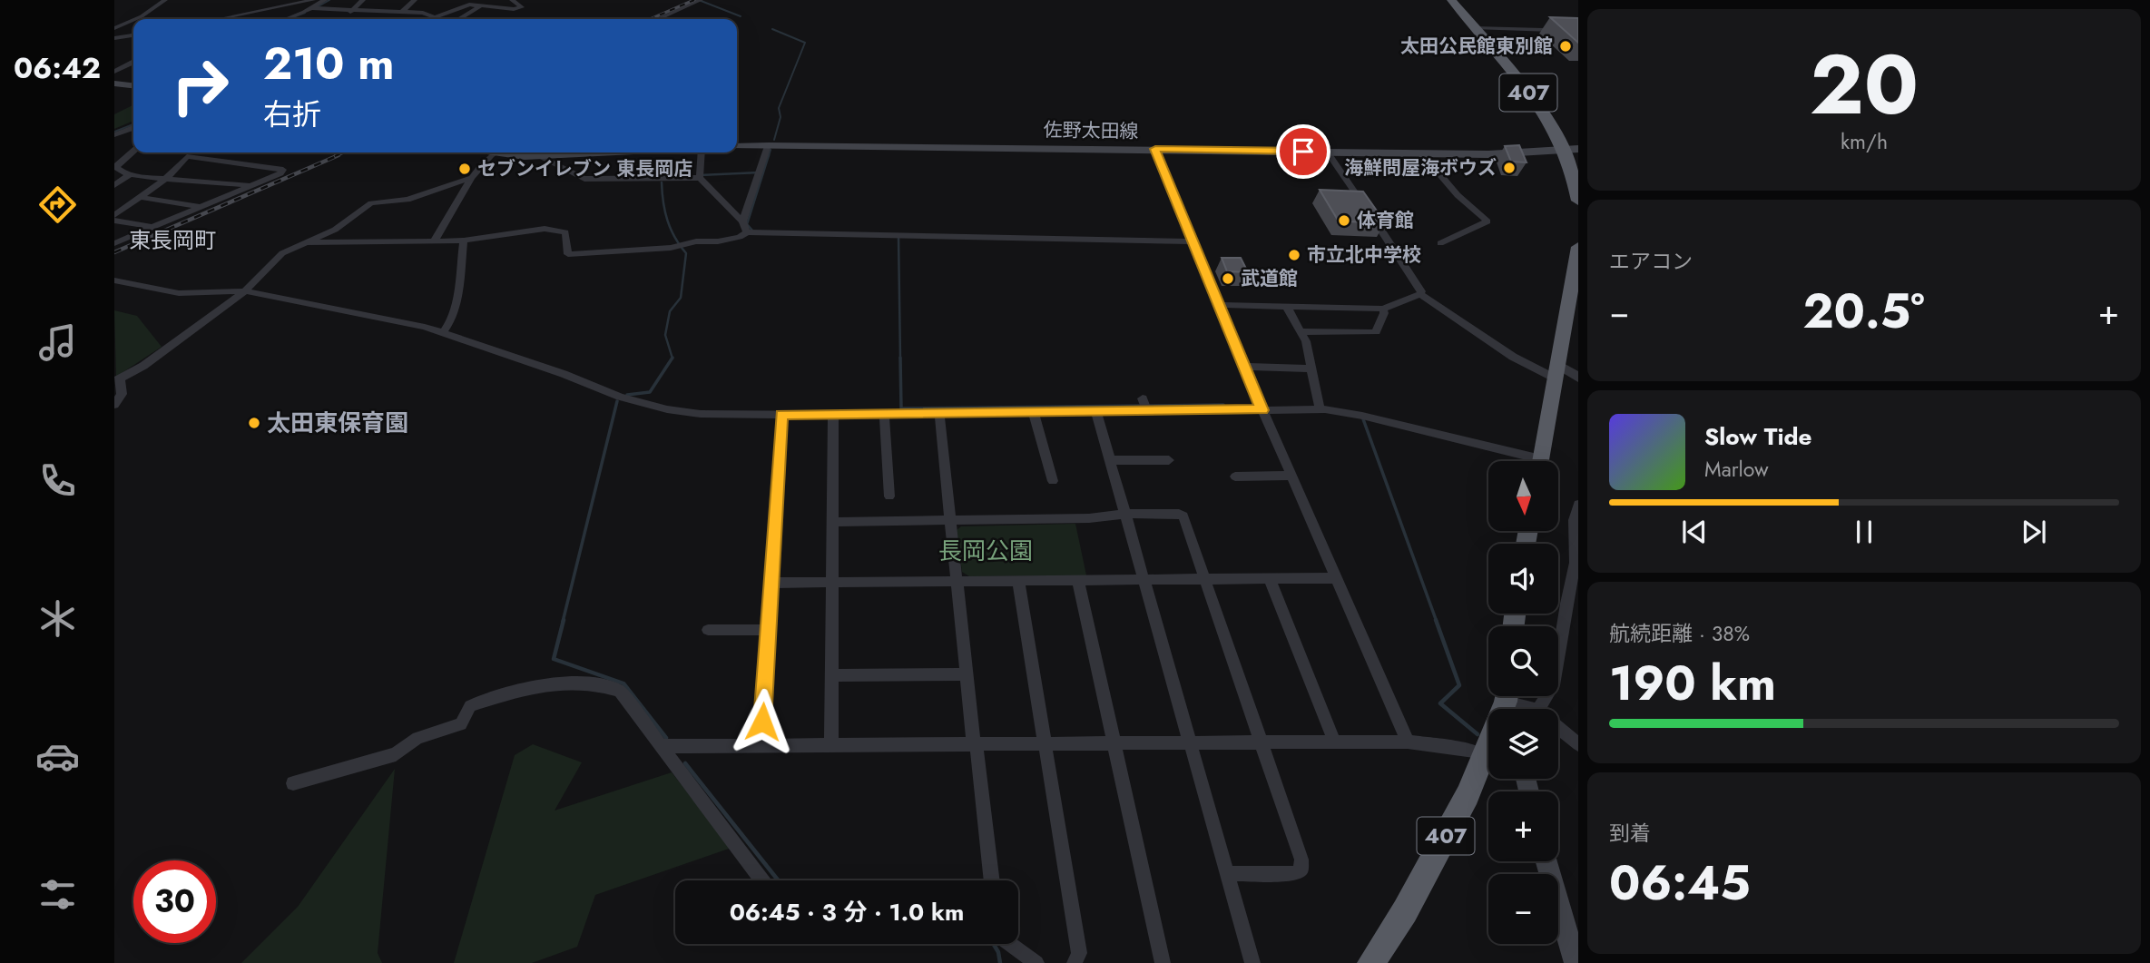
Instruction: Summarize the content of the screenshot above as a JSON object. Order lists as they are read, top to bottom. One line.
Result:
{"streets":{"highway":["407"],"main road":["佐野太田線"]},"crossings":[["407","佐野太田線"]],"districts":["東長岡町"],"parks":["長岡公園"],"places":["太田公民館東別館","海鮮問屋海ボウズ","セブンイレブン 東長岡店","体育館","市立北中学校","武道館","太田東保育園"],"north":"bottom","page":{"tabs":"06:42","tile":[["20","km/h"],"エアコン",["航続距離 · 38%","190 km"],["到着","06:45"]],"turn":["210 m","右折"],"heat":["−","20.5°","+"],"song":["Slow Tide","Marlow"],"map_buttons":["+","−"],"limit":"30","trip":"06:45 · 3 分 · 1.0 km"}}
